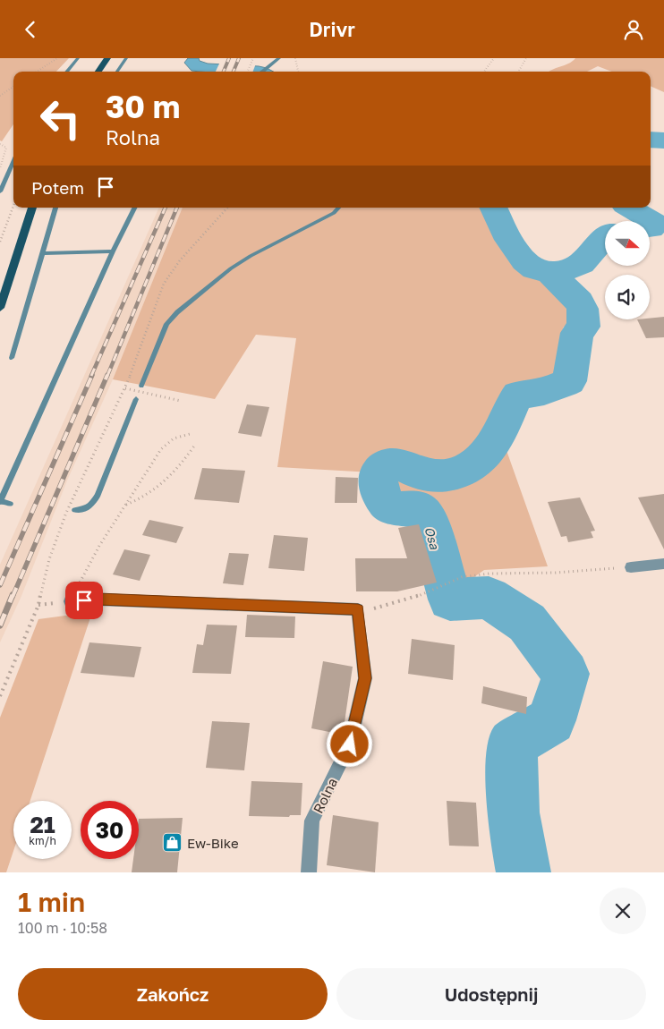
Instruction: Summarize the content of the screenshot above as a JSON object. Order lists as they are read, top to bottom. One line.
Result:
{"streets":{"street":["Rolna"]},"water":["Osa"],"places":{"shop":["Ew-Bike"]},"north":"right","page":{"header":"Drivr","turn":["30 m","Rolna"],"then":"Potem","speed":"21 km/h","limit":"30","heading":["1 min","100 m · 10:58"],"buttons":["Zakończ","Udostępnij"]}}
